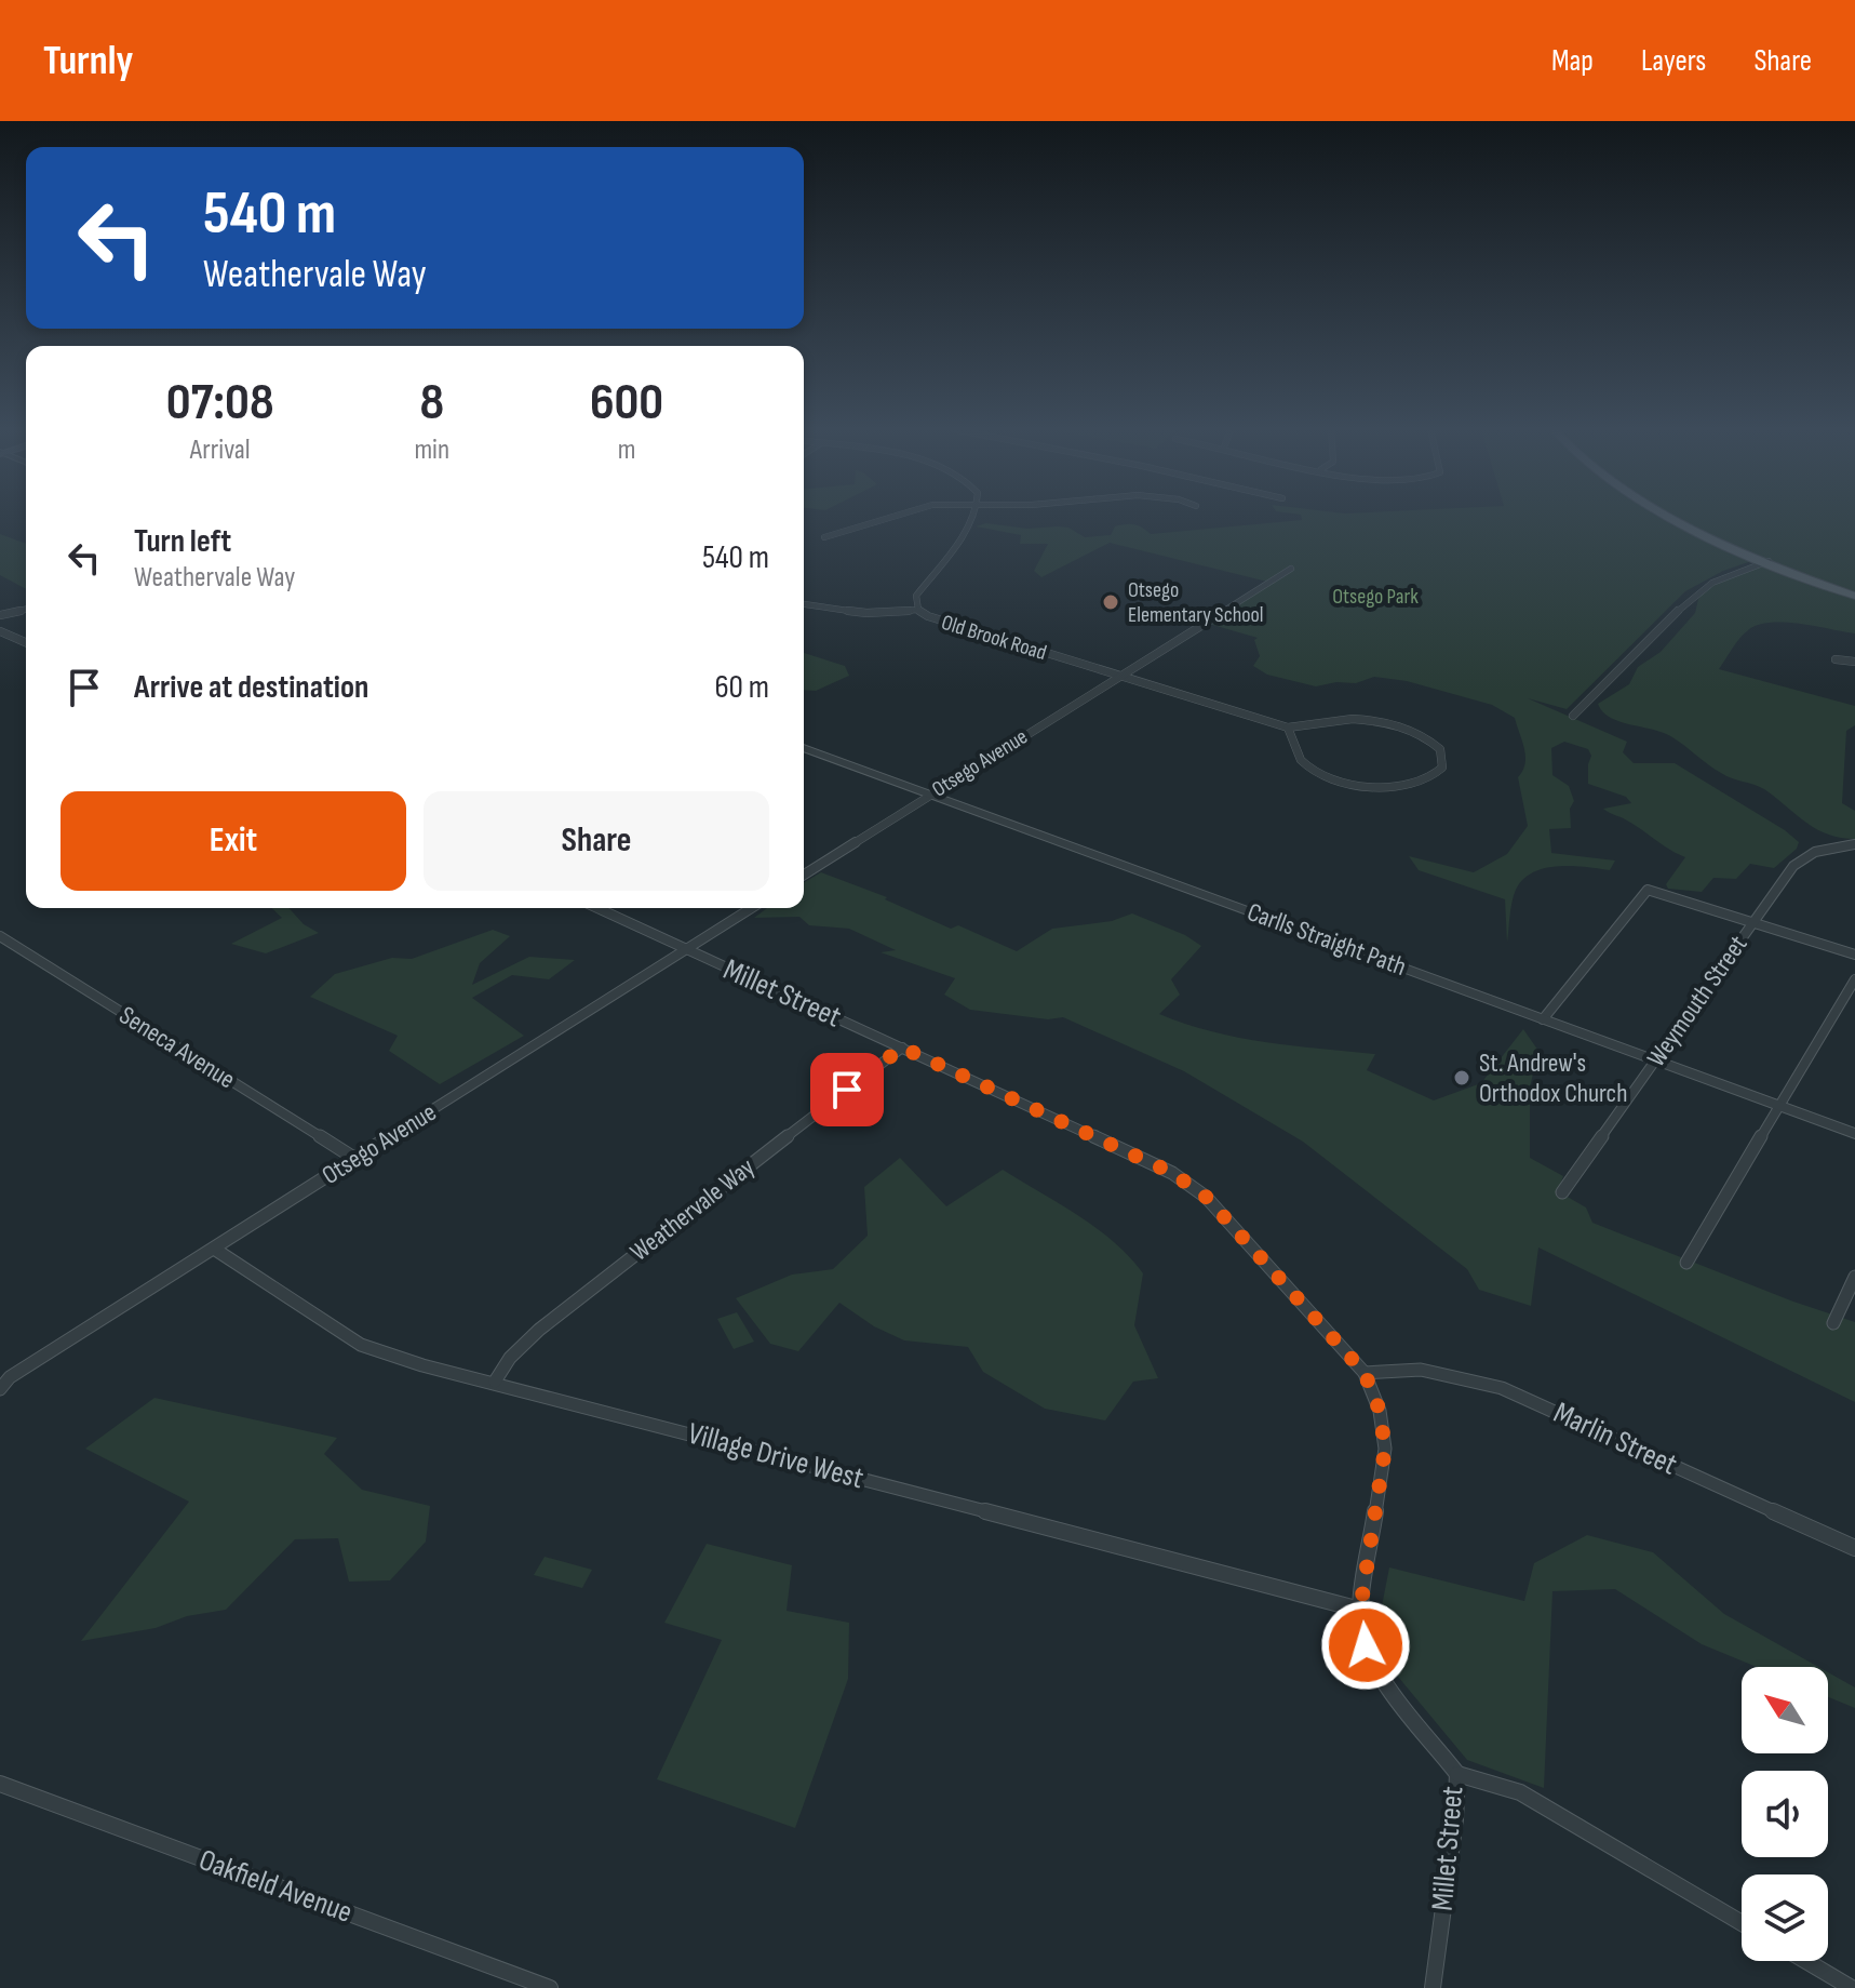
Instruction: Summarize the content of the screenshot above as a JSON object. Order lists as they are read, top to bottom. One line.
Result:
{"streets":{"street":["Old Brook Road","Otsego Avenue","Carlls Straight Path","Millet Street","Weymouth Street","Seneca Avenue","Weathervale Way","Marlin Street","Village Drive West","Oakfield Avenue"]},"crossings":[["Old Brook Road","Otsego Avenue"],["Otsego Avenue","Carlls Straight Path"],["Otsego Avenue","Millet Street"],["Otsego Avenue","Seneca Avenue"],["Otsego Avenue","Village Drive West"],["Carlls Straight Path","Weymouth Street"],["Millet Street","Weathervale Way"],["Millet Street","Marlin Street"],["Millet Street","Village Drive West"],["Weathervale Way","Village Drive West"]],"parks":["Otsego Park"],"places":["Otsego Elementary School","St. Andrew's Orthodox Church"],"north":"top left","page":{"header":"Turnly","nav":["Map","Layers","Share"],"turn":["540 m","Weathervale Way"],"eta":["07:08","Arrival","8","min","600","m"],"list":[{"name":"Turn left","note":"Weathervale Way","value":"540 m"},{"name":"Arrive at destination","value":"60 m"}],"buttons":["Exit","Share"]}}
